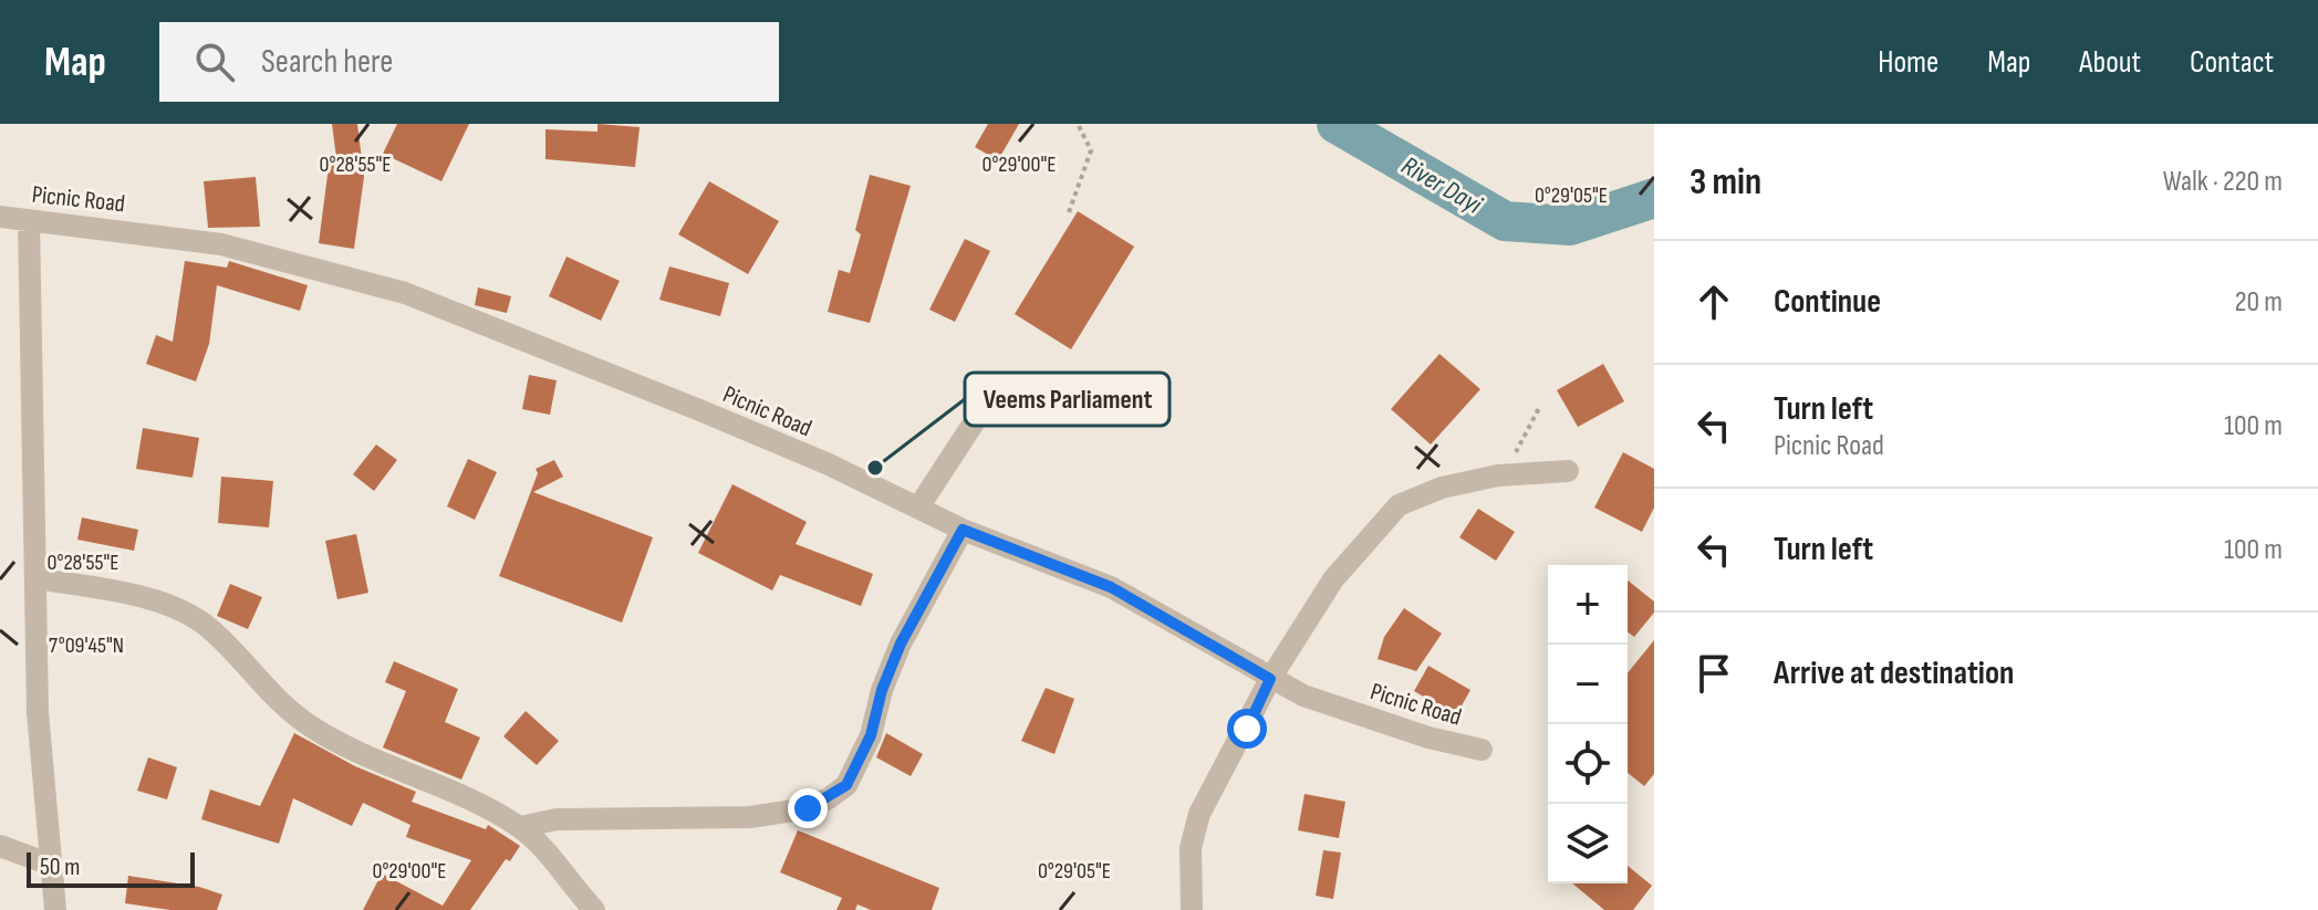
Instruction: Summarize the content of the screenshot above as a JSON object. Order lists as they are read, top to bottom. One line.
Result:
{"streets":{"street":["Picnic Road"]},"water":["River Dayi"],"places":["Veems Parliament"],"scale_bar":"50 m","page":{"header":"Map","search":"Search here","nav":["Home","Map","About","Contact"],"heading":["3 min","Walk · 220 m"],"list":[["Continue","20 m"],["Turn left","Picnic Road","100 m"],["Turn left","100 m"],"Arrive at destination"],"map_buttons":["+","−"],"scale":"50 m"},"coordinates":["0°29'00\"E","0°28'55\"E","0°29'05\"E","7°09'45\"N"]}
